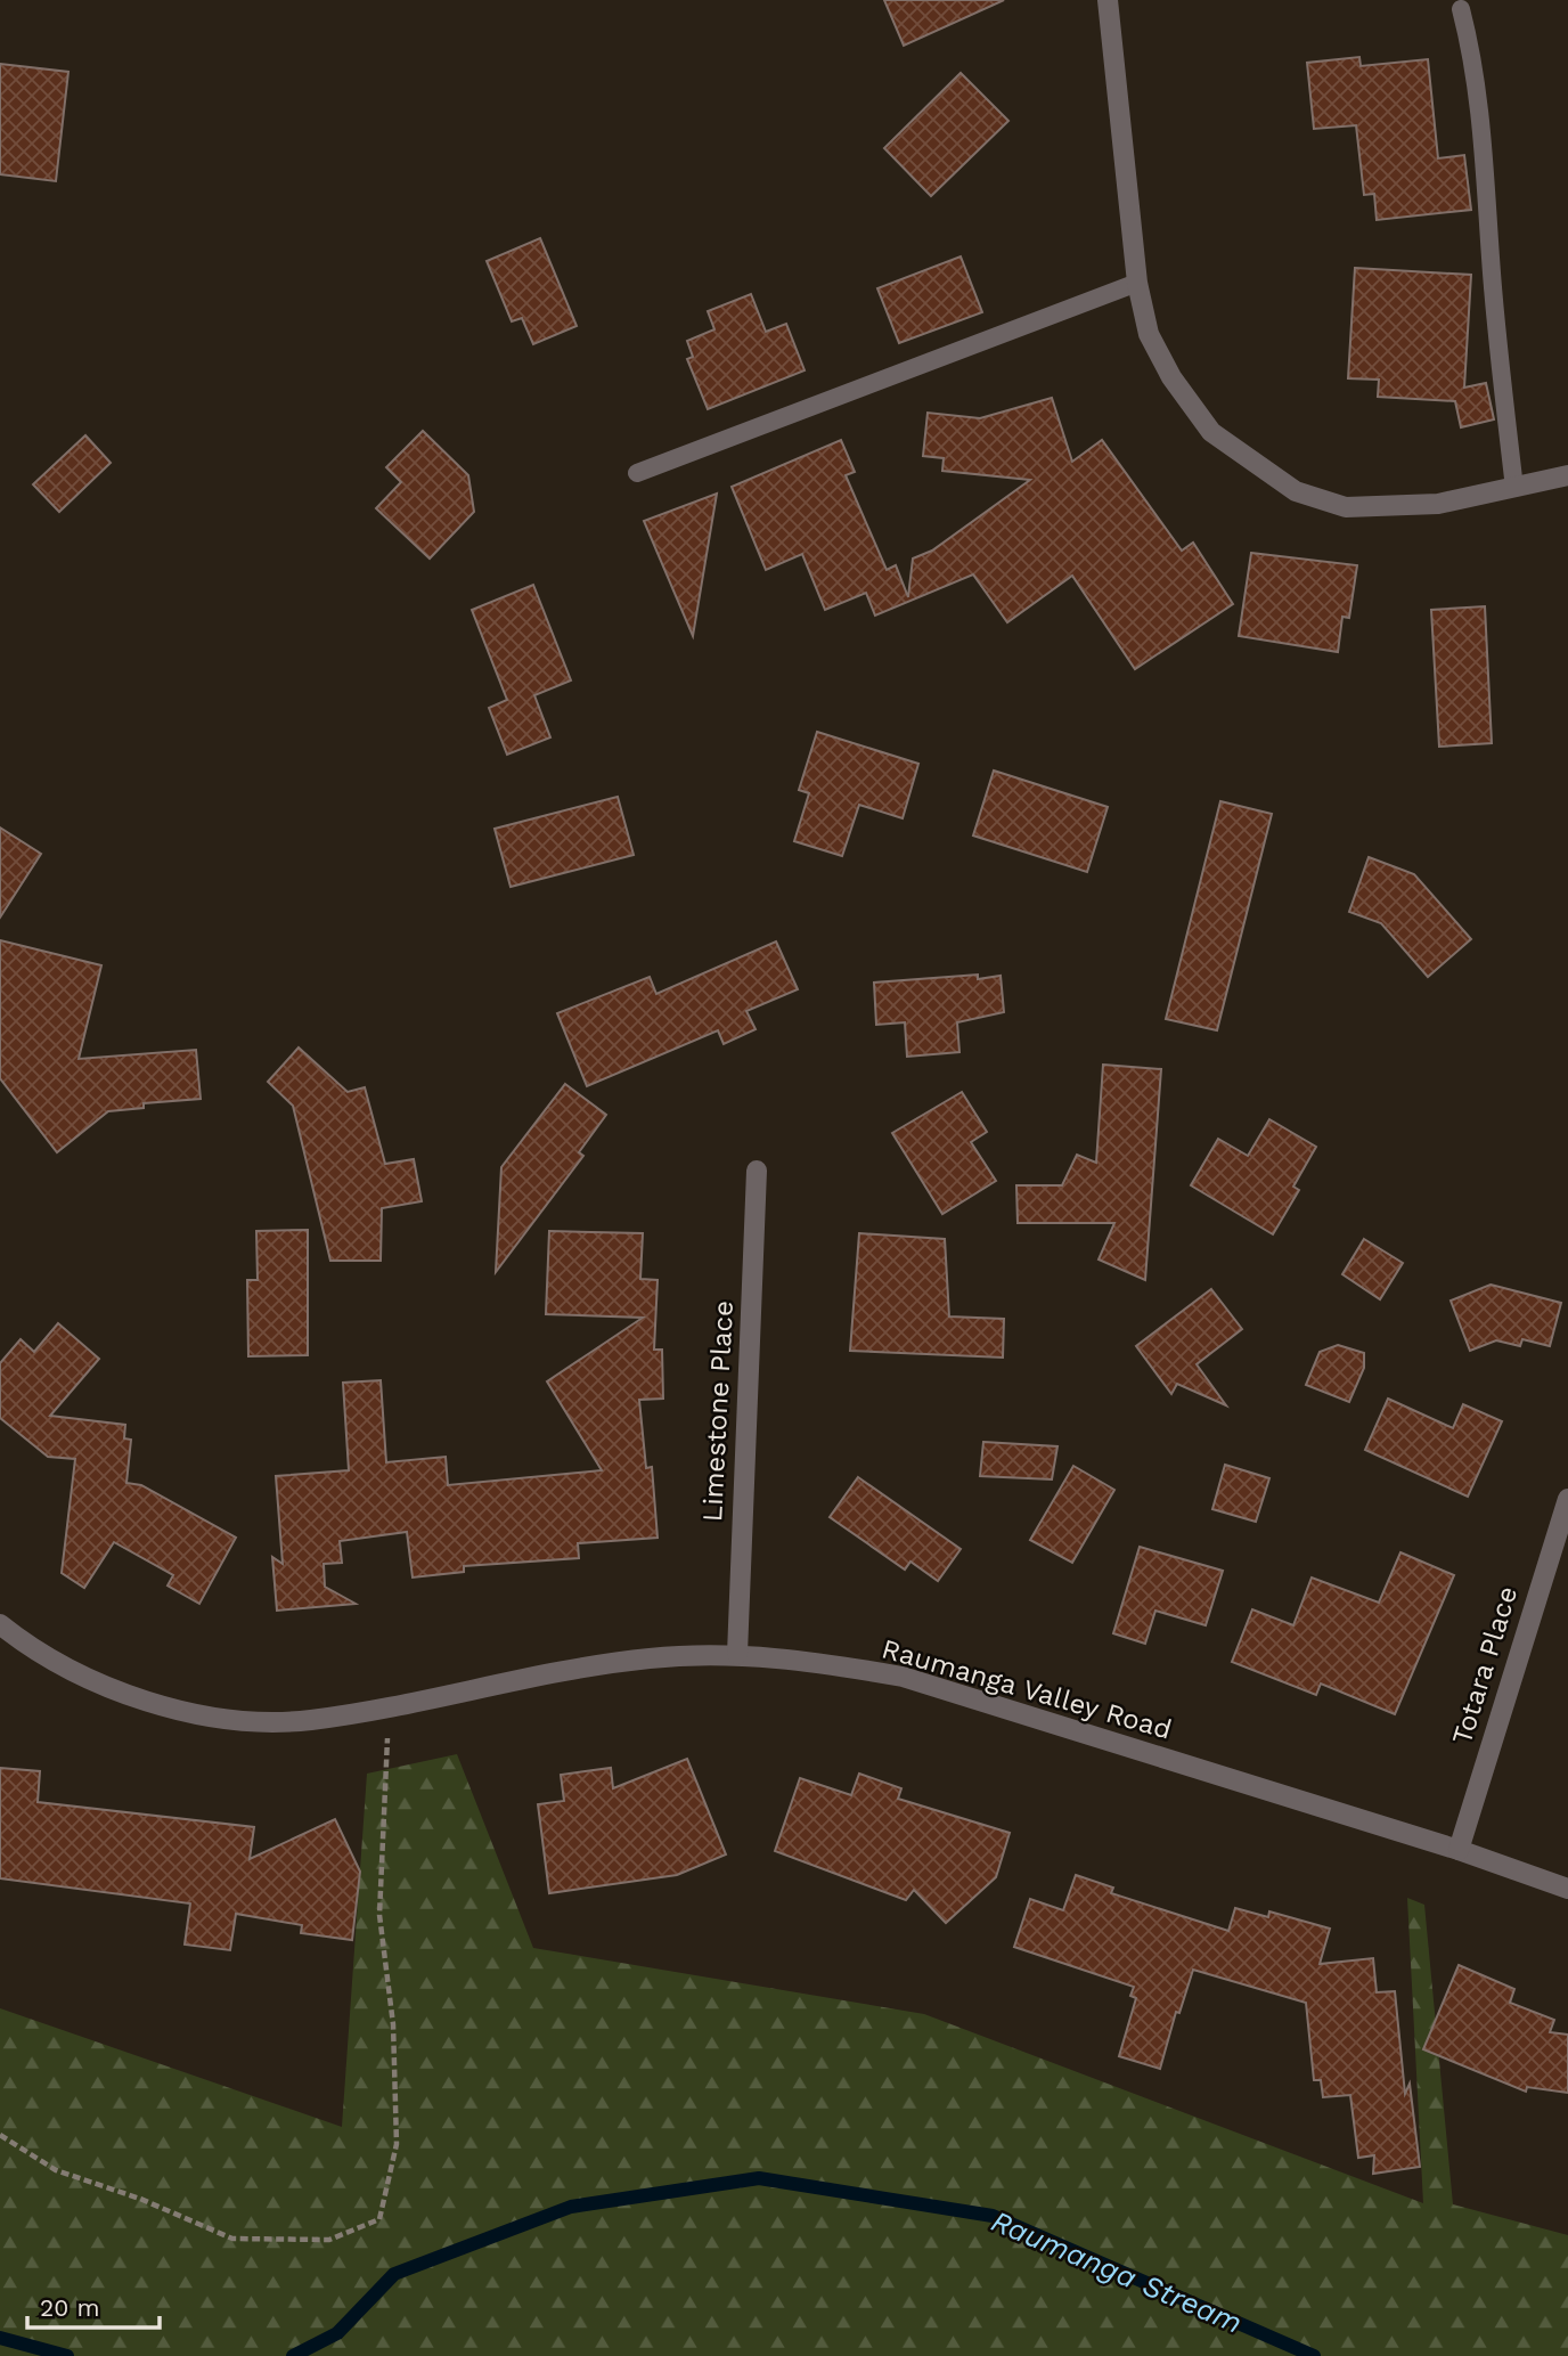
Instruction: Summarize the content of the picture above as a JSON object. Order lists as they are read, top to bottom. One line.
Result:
{"streets":{"street":["Limestone Place","Totara Place","Raumanga Valley Road"]},"crossings":[["Limestone Place","Raumanga Valley Road"],["Totara Place","Raumanga Valley Road"]],"water":["Raumanga Stream"],"scale_bar":"20 m"}
